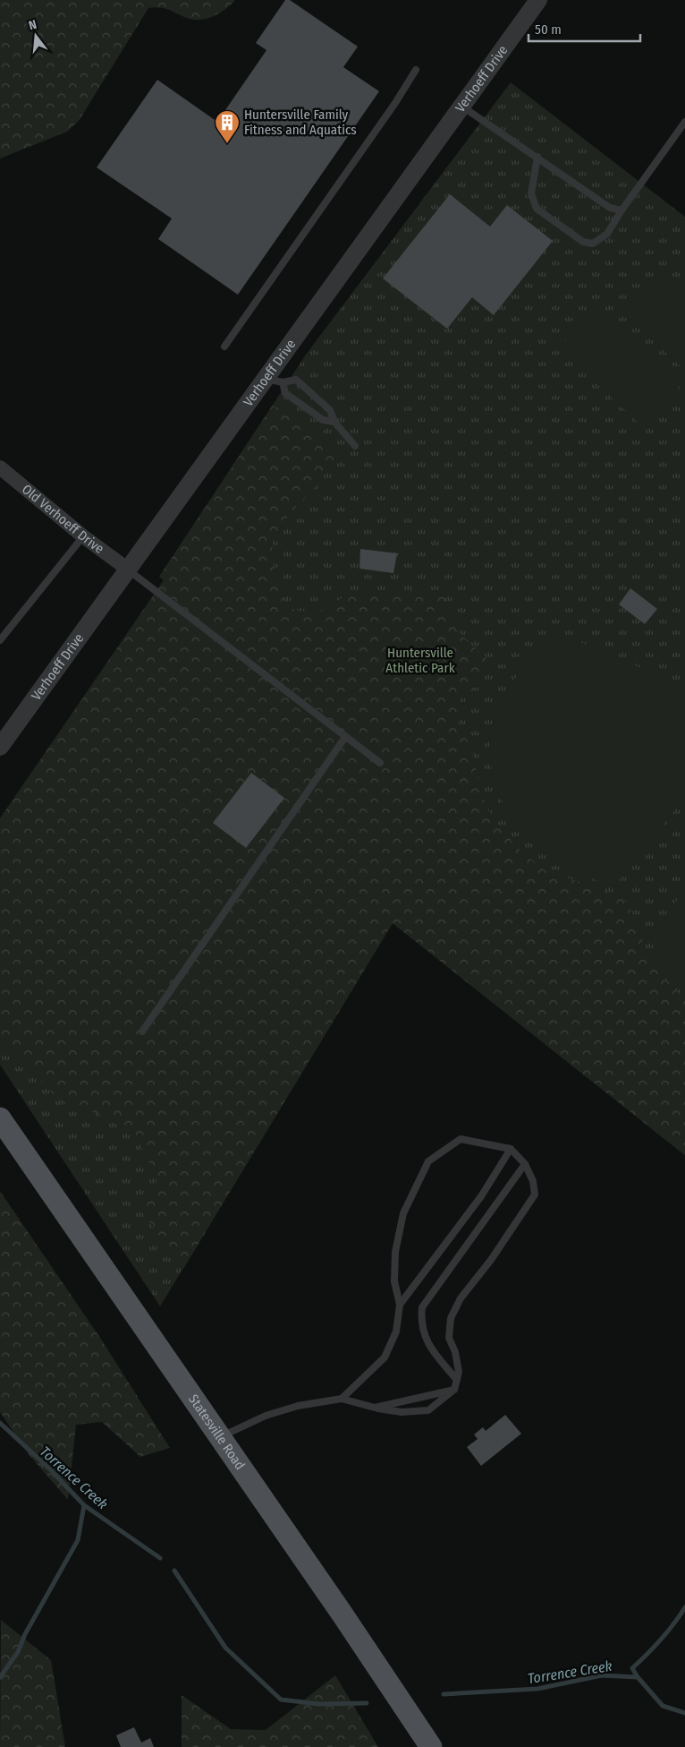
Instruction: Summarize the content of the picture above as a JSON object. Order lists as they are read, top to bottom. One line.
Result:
{"streets":{"main road":["Statesville Road"],"street":["Verhoeff Drive","Old Verhoeff Drive"]},"crossings":[["Verhoeff Drive","Old Verhoeff Drive"]],"water":["Torrence Creek"],"parks":["Huntersville Athletic Park"],"places":{"building":["Huntersville Family Fitness and Aquatics"]},"scale_bar":"50 m","north":"top"}
